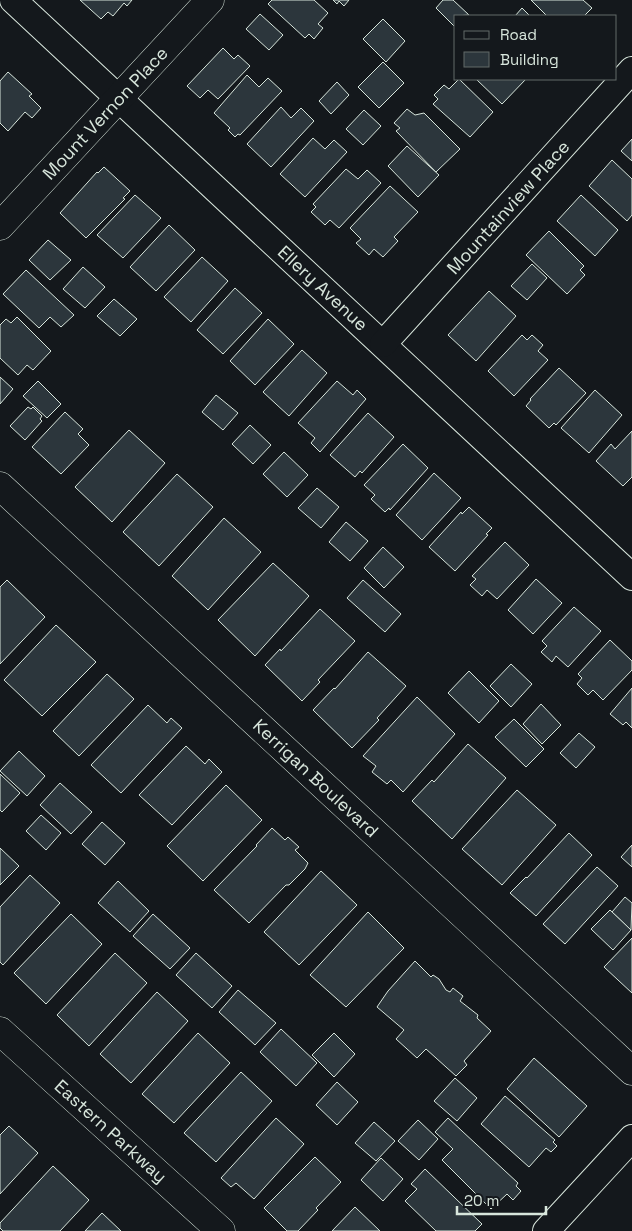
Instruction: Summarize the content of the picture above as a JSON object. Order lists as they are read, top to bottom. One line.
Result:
{"streets":{"street":["Mount Vernon Place","Mountainview Place","Ellery Avenue","Kerrigan Boulevard","Eastern Parkway"]},"crossings":[["Mount Vernon Place","Ellery Avenue"],["Mountainview Place","Ellery Avenue"]],"legend":["Road","Building"],"scale_bar":"20 m"}
